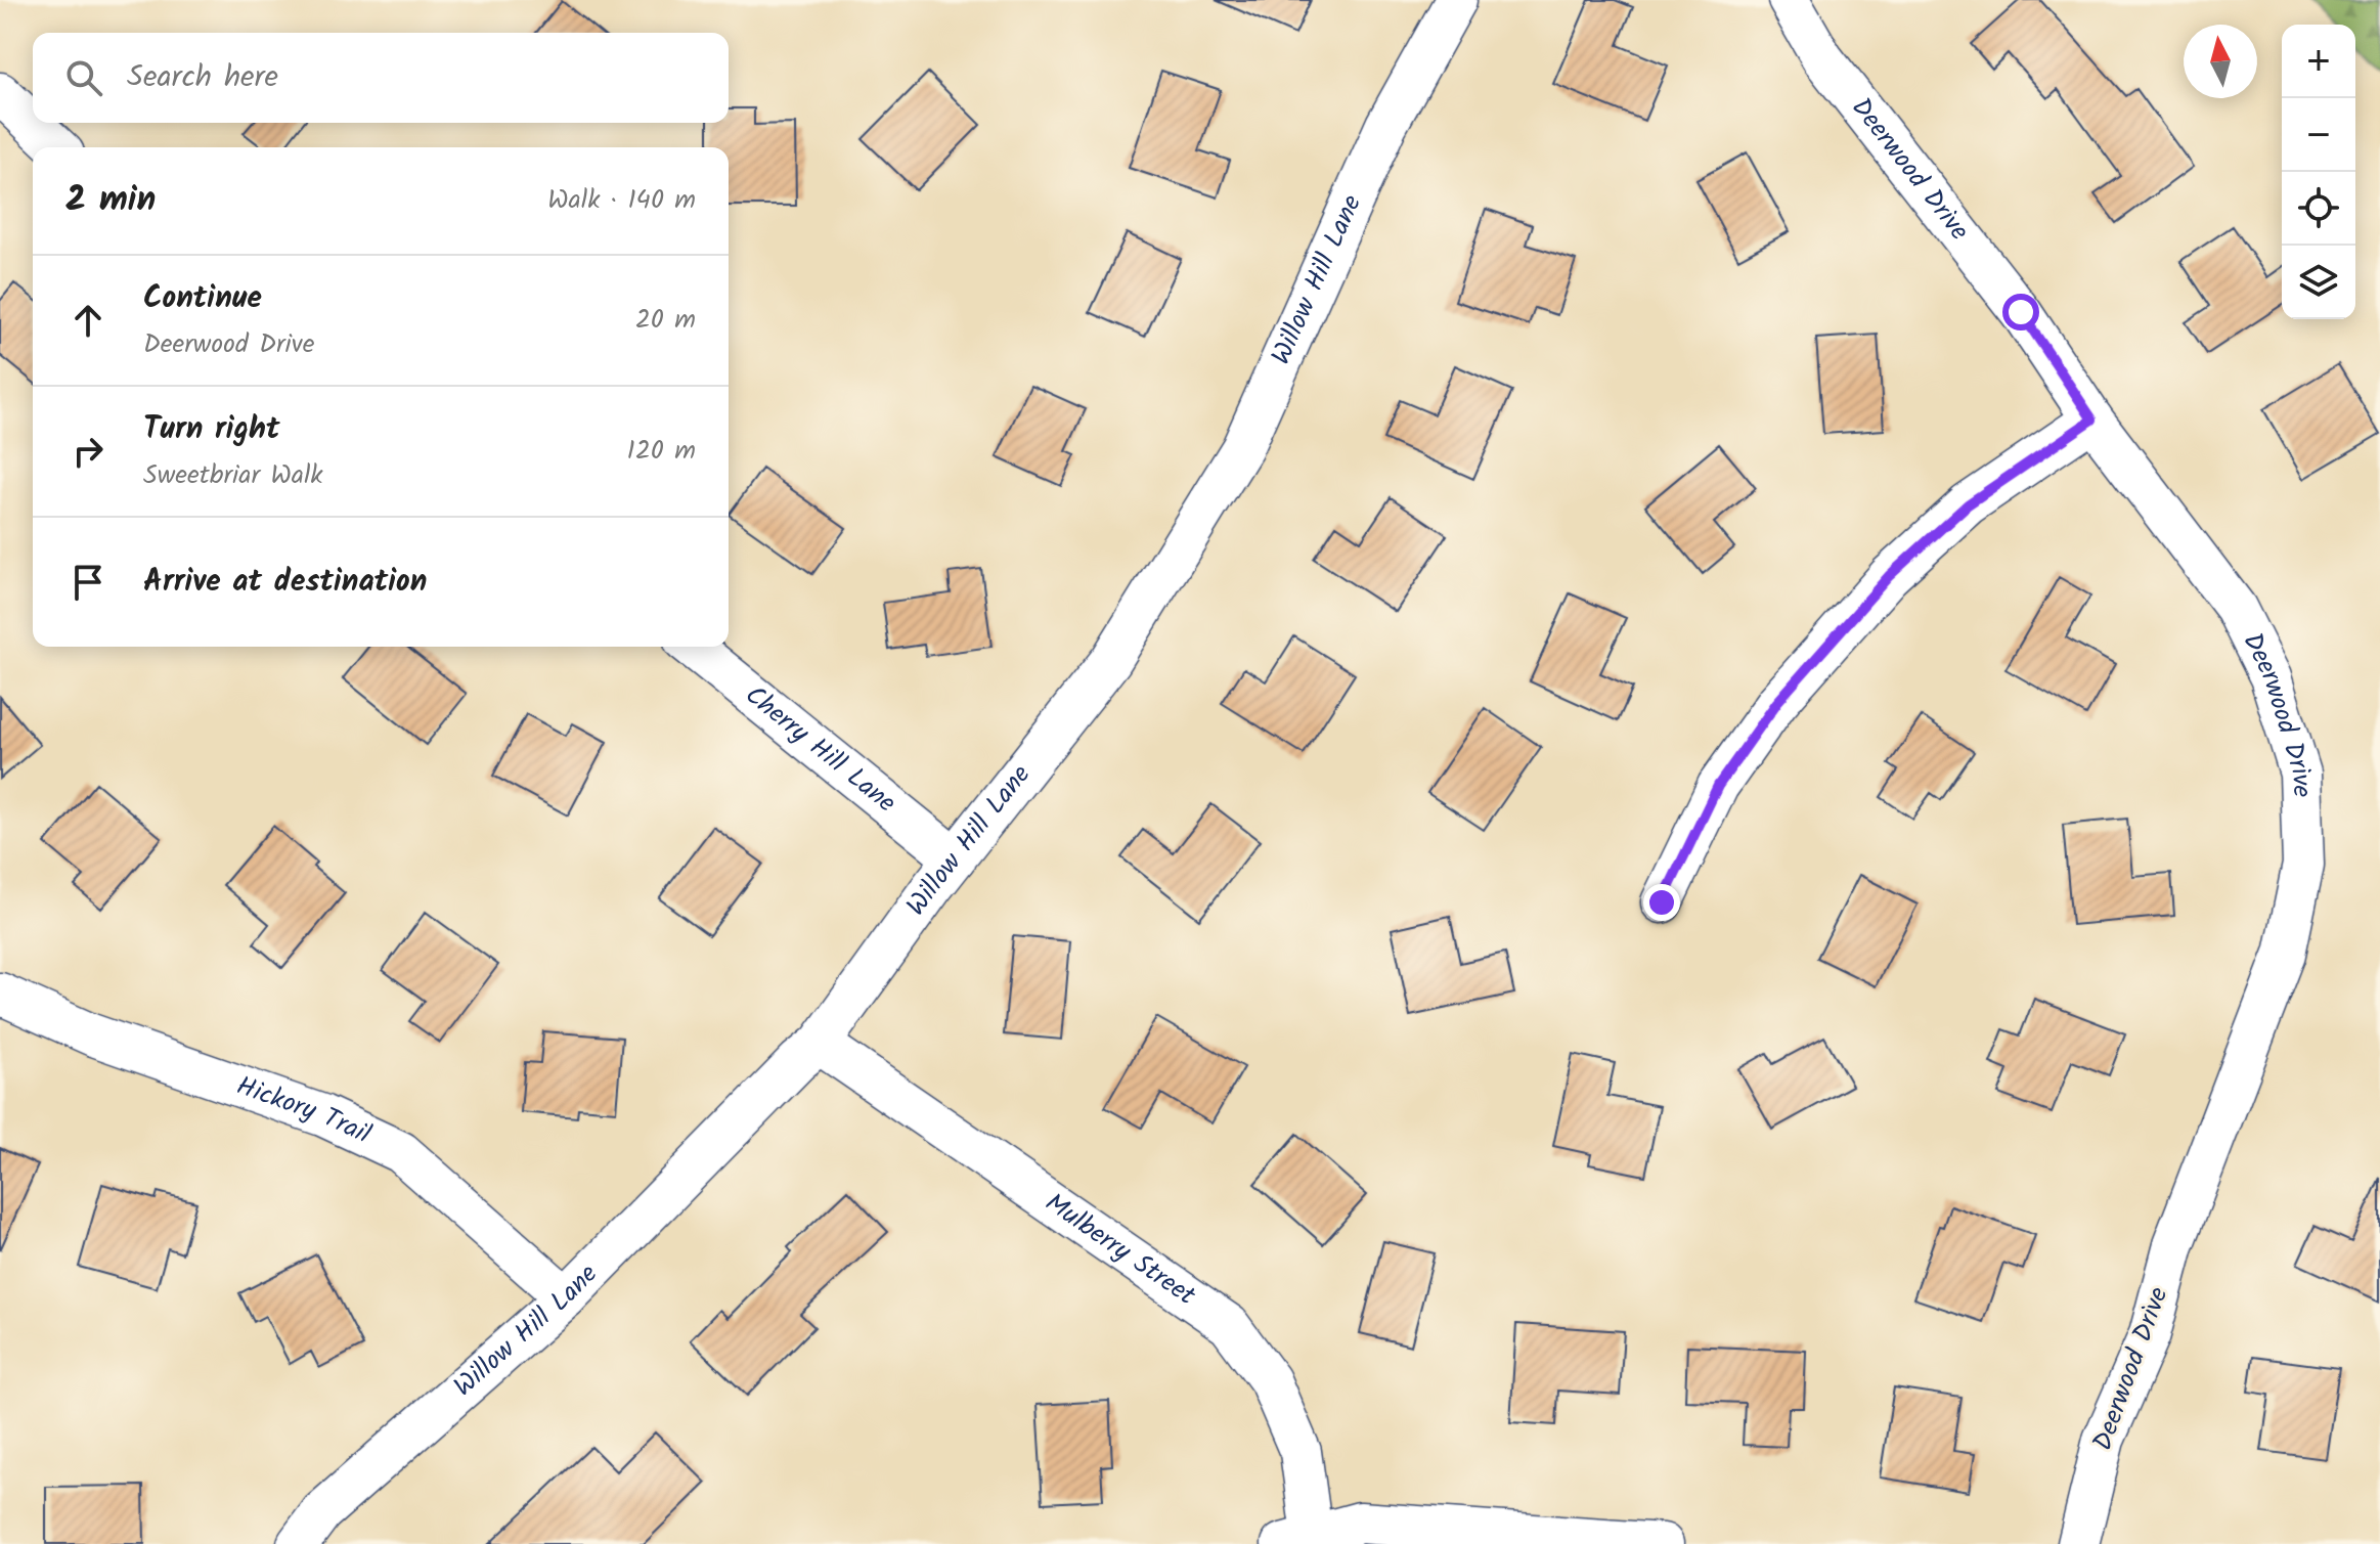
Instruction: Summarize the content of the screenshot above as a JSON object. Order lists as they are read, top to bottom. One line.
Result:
{"streets":{"street":["Deerwood Drive","Willow Hill Lane","Cherry Hill Lane","Hickory Trail","Mulberry Street"]},"crossings":[["Willow Hill Lane","Cherry Hill Lane"],["Willow Hill Lane","Hickory Trail"],["Willow Hill Lane","Mulberry Street"]],"north":"top","page":{"map_buttons":["+","−"],"search":"Search here","heading":["2 min","Walk · 140 m"],"list":[["Continue","Deerwood Drive","20 m"],["Turn right","Sweetbriar Walk","120 m"],"Arrive at destination"]}}
